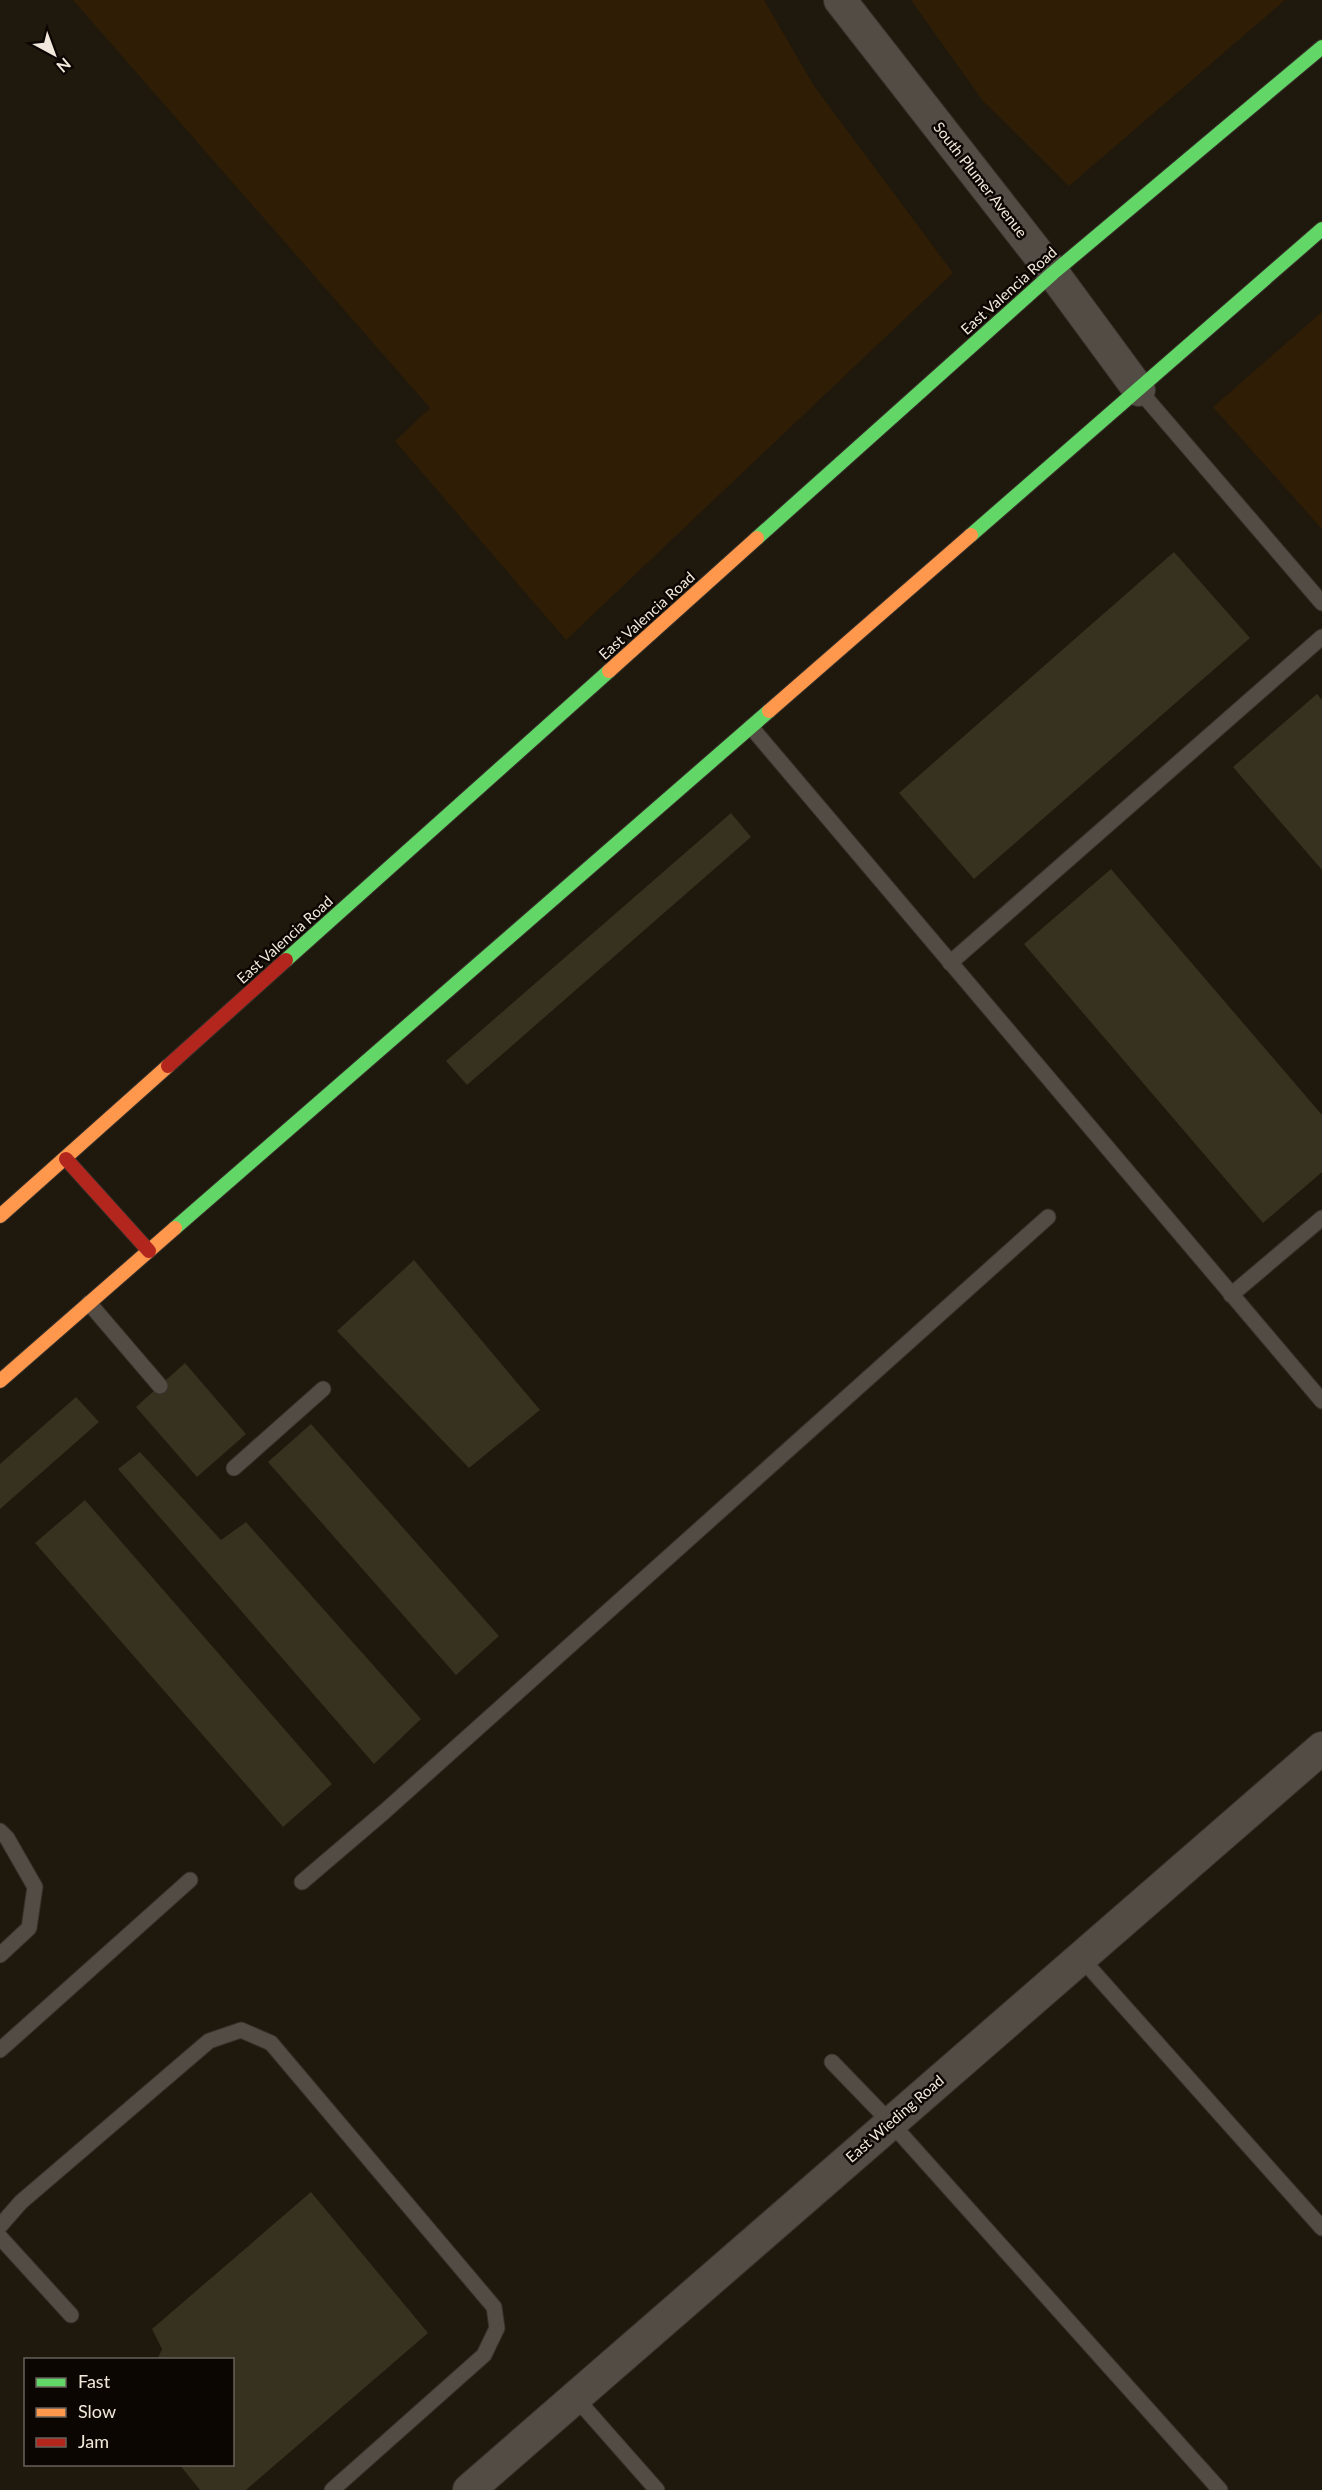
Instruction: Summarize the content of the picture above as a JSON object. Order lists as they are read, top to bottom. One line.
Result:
{"streets":{"main road":["East Valencia Road"],"street":["South Plumer Avenue","East Wieding Road"]},"crossings":[["South Plumer Avenue","East Valencia Road"]],"legend":["Fast","Slow","Jam"],"north":"bottom right"}
